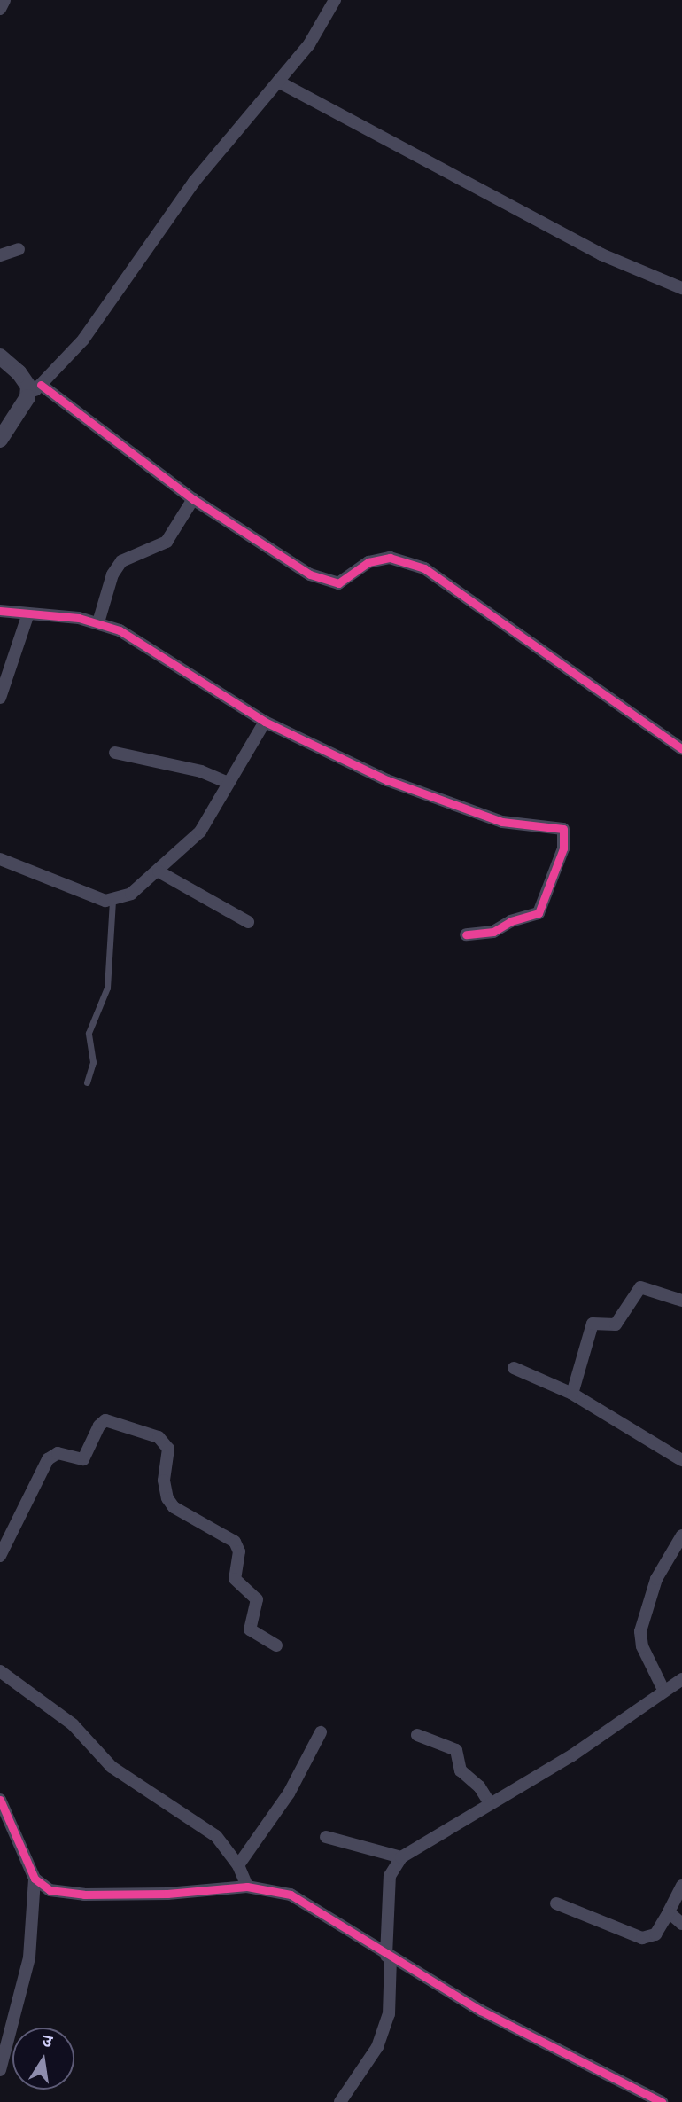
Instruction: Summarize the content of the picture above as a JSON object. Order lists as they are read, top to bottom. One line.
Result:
{"north":"top"}
